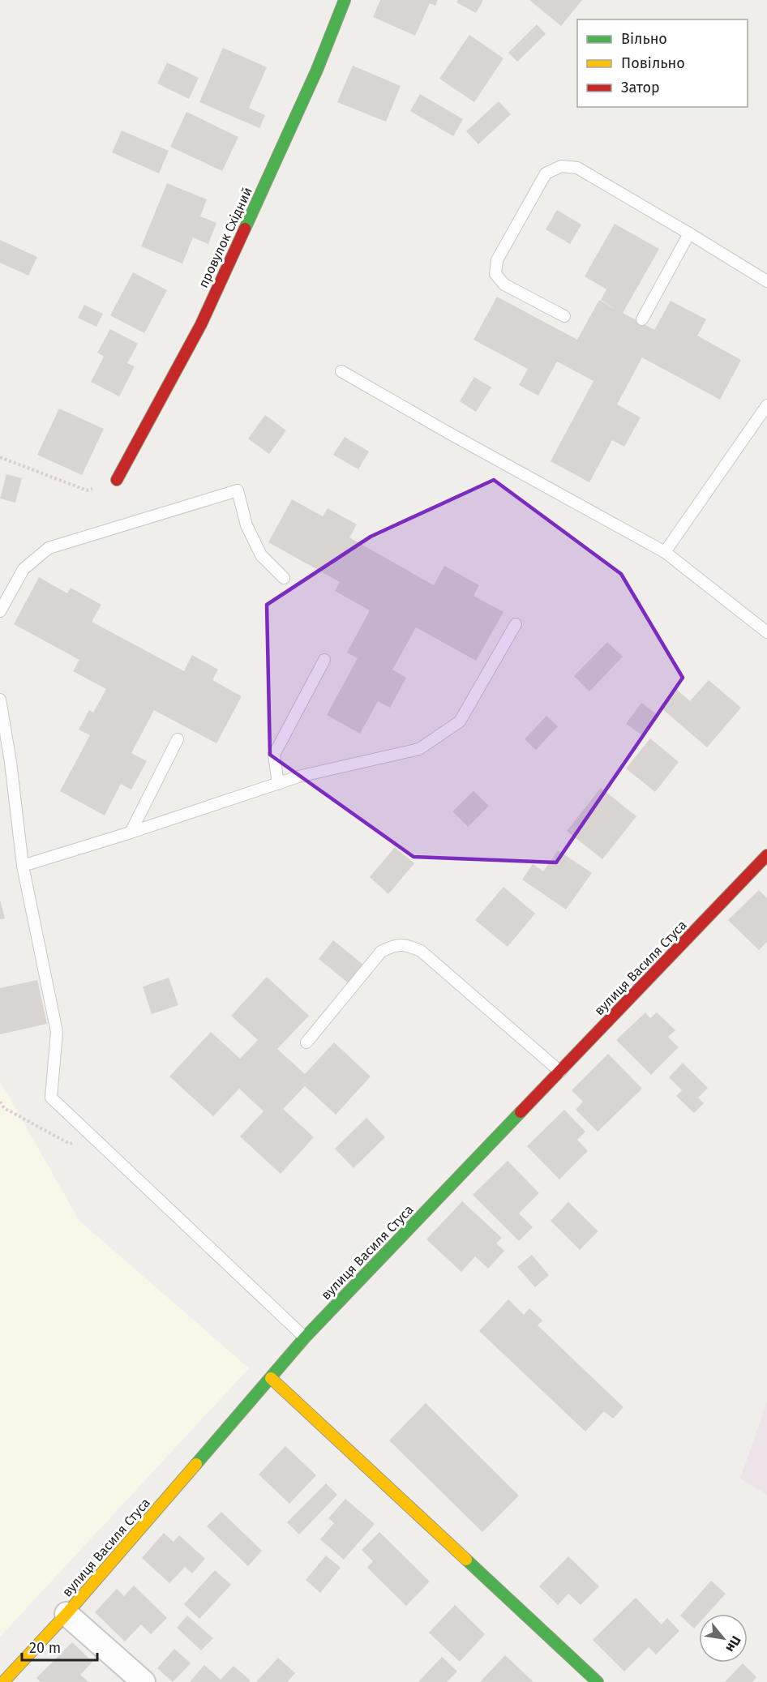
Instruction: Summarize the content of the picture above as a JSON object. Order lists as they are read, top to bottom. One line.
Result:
{"streets":{"street":["провулок Східний","вулиця Василя Стуса"]},"legend":["Вільно","Повільно","Затор"],"scale_bar":"20 m","north":"bottom right"}
